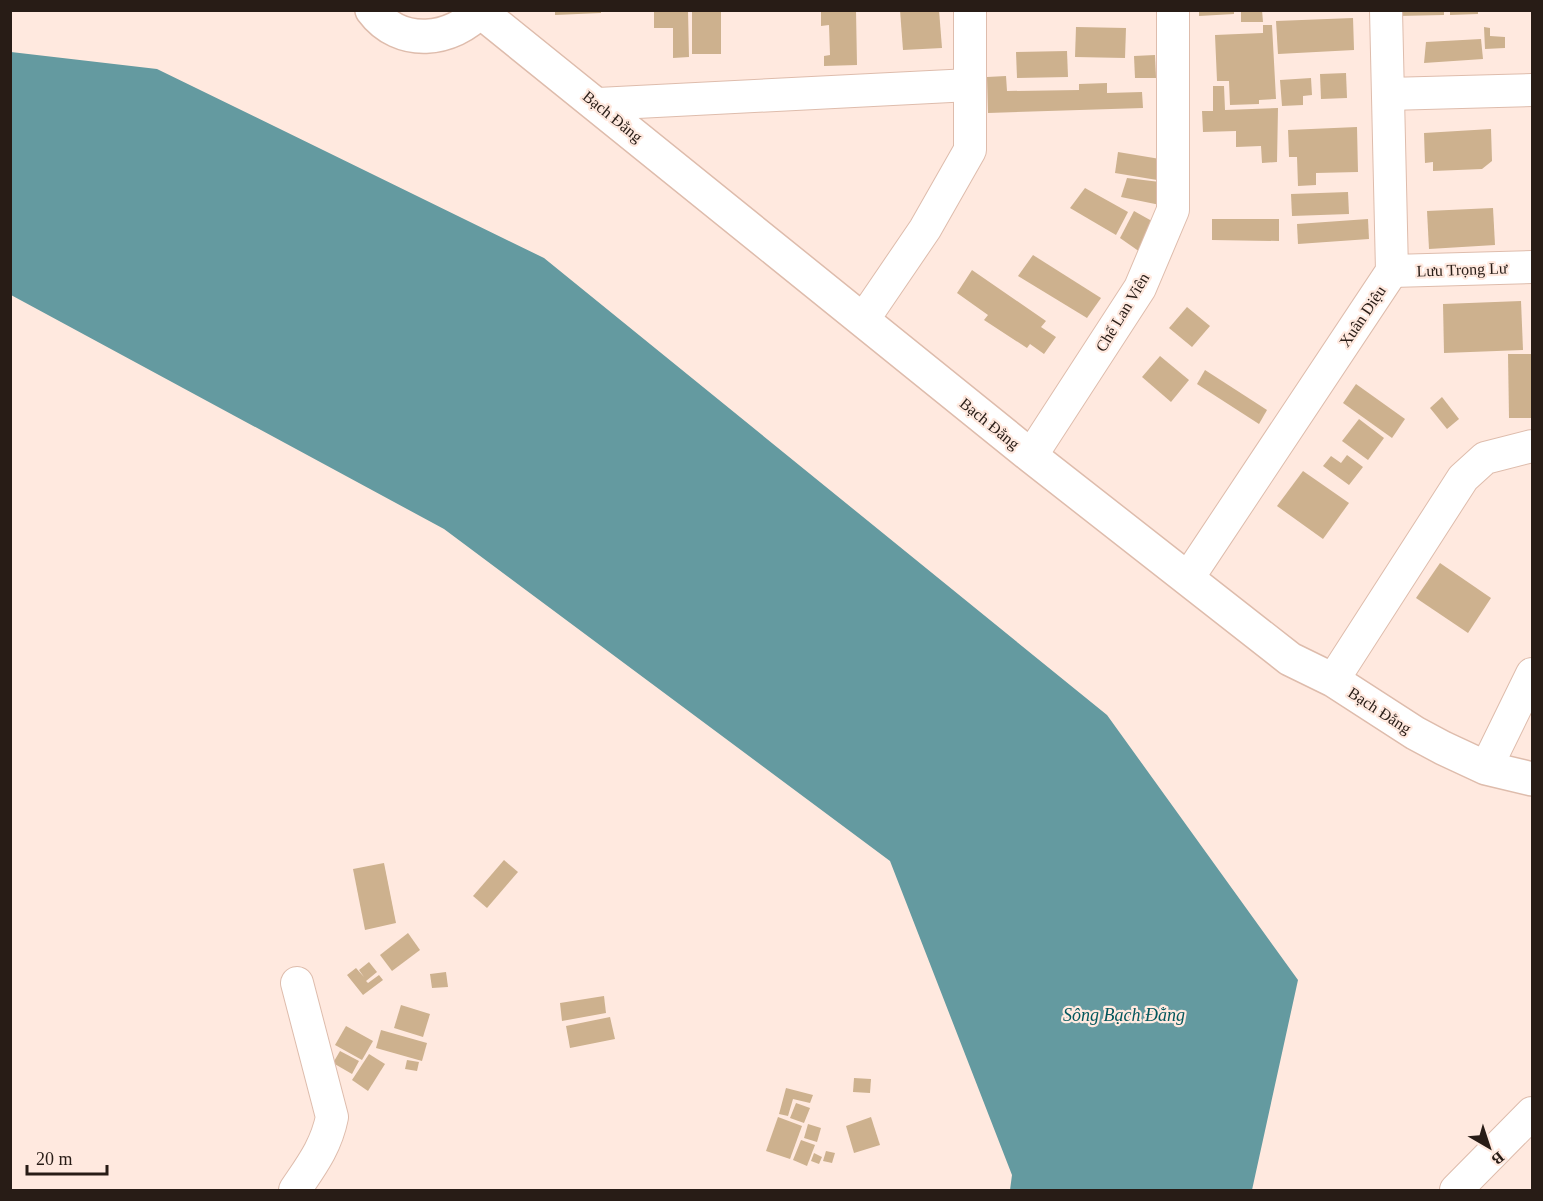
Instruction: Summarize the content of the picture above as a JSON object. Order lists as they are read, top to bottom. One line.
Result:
{"streets":{"street":["Bạch Đằng","Lưu Trọng Lư","Chế Lan Viên","Xuân Diệu"]},"crossings":[["Bạch Đằng","Chế Lan Viên"],["Bạch Đằng","Xuân Diệu"],["Lưu Trọng Lư","Xuân Diệu"]],"water":["Sông Bạch Đằng"],"scale_bar":"20 m","north":"bottom right"}
